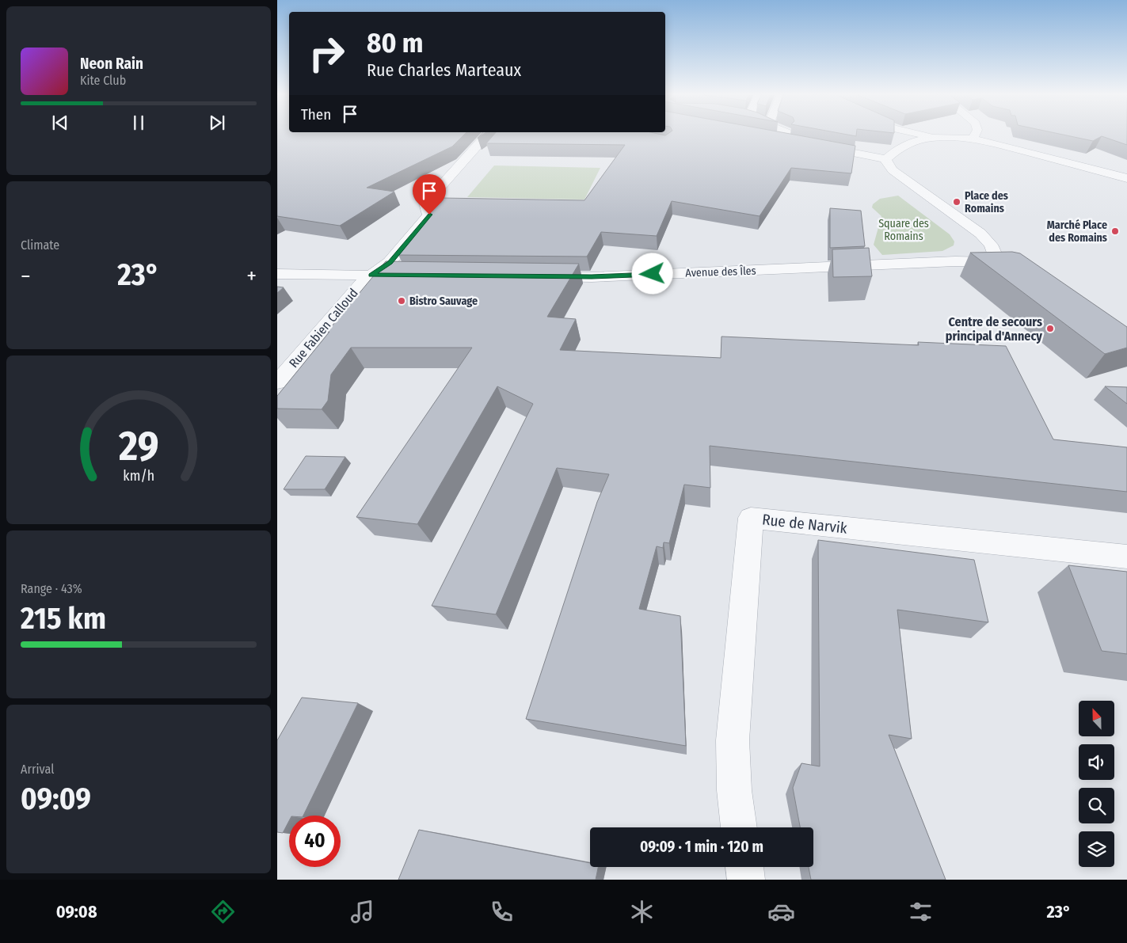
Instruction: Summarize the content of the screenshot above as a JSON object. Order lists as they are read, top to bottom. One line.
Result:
{"streets":{"street":["Avenue des Îles","Rue Fabien Calloud","Rue de Narvik"]},"parks":["Square des Romains"],"places":["Place des Romains","Marché Place des Romains","Bistro Sauvage","Centre de secours principal d'Annecy"],"north":"top","page":{"turn":["80 m","Rue Charles Marteaux"],"song":["Neon Rain","Kite Club"],"then":"Then","tile":["Climate",["Range · 43%","215 km"],["Arrival","09:09"]],"heat":["−","23°","+"],"limit":"40","trip":"09:09 · 1 min · 120 m","tabs":["09:08","23°"],"gauge":["29","km/h"]}}
